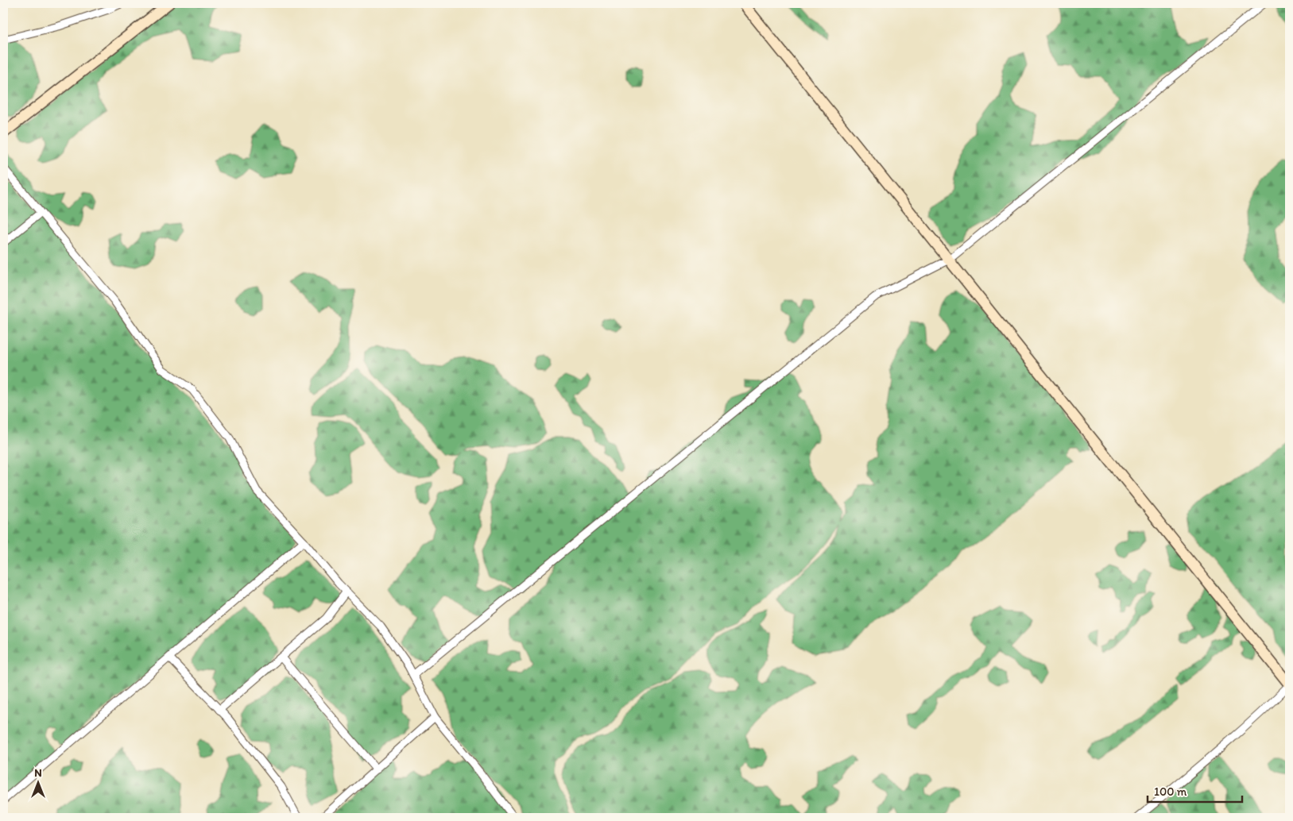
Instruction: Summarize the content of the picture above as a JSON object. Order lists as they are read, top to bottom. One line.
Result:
{"scale_bar":"100 m","north":"top"}
